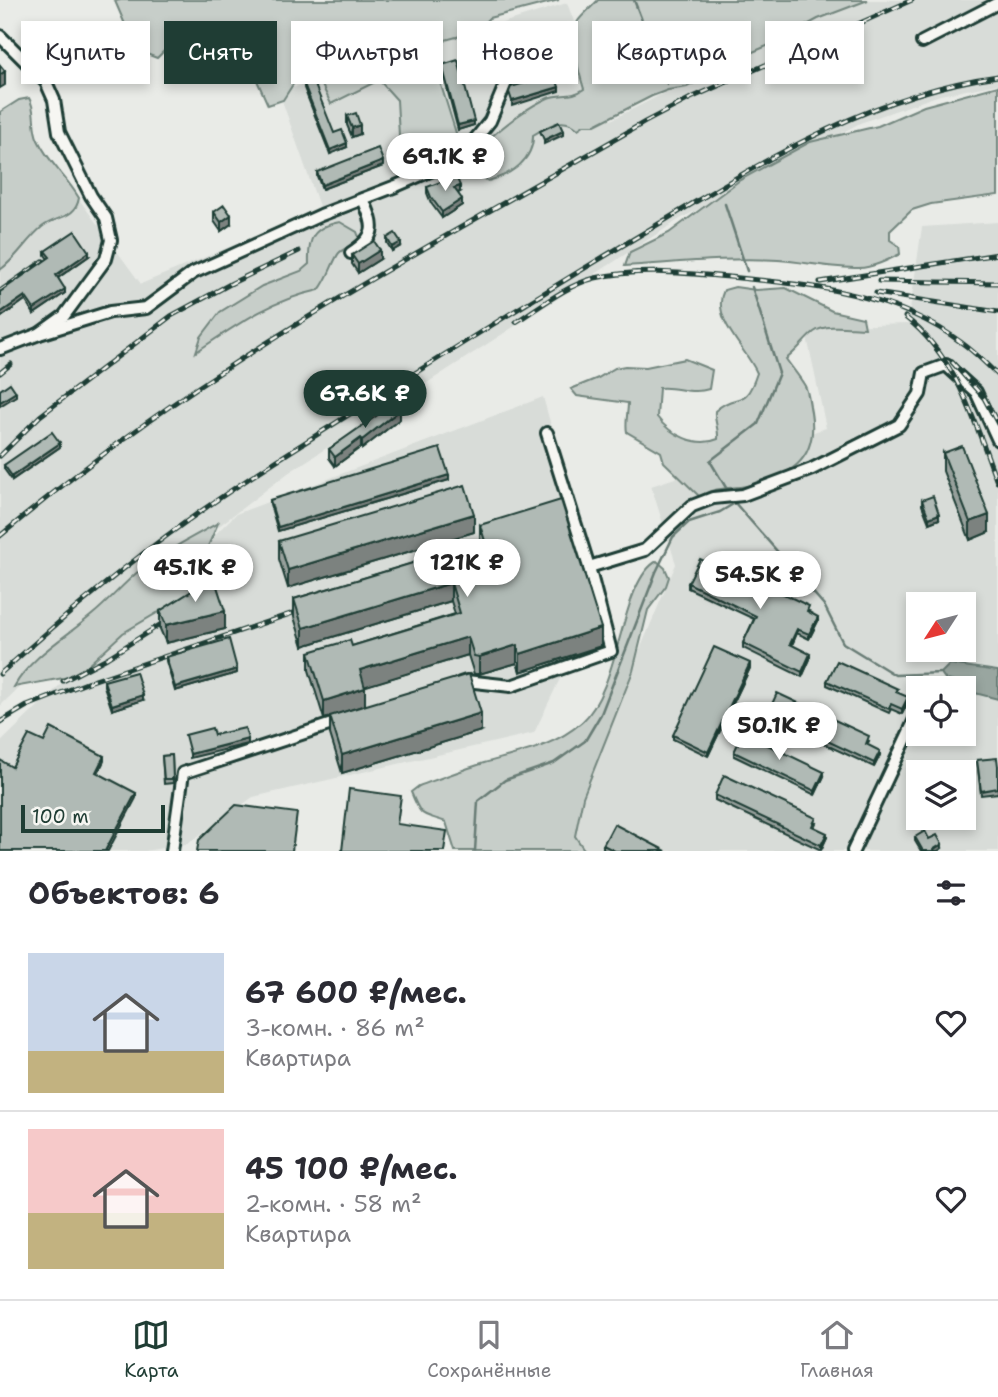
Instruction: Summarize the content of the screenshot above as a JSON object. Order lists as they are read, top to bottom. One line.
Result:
{"scale_bar":"100 m","north":"bottom left","page":{"chip":["Купить","Снять","Фильтры","Новое","Квартира","Дом"],"price":["69.1K ₽","67.6K ₽","121K ₽","45.1K ₽","54.5K ₽","50.1K ₽"],"scale":"100 m","heading":"Объектов: 6","list":[{"name":"67 600 ₽/мес.","note":"3-комн. · 86 m² · Квартира"},{"name":"45 100 ₽/мес.","note":"2-комн. · 58 m² · Квартира"}],"tabs":["Карта","Сохранённые","Главная"]}}
